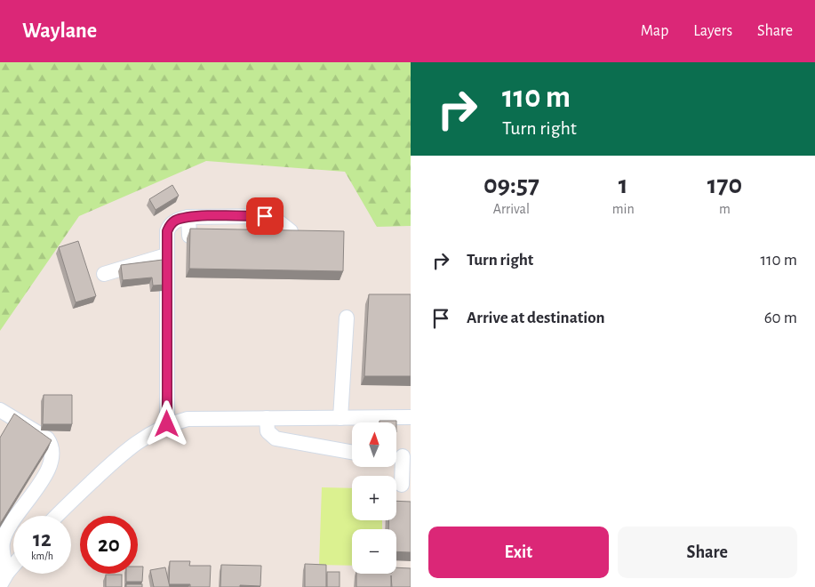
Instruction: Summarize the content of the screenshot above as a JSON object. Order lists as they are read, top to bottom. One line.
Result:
{"north":"top","page":{"header":"Waylane","nav":["Map","Layers","Share"],"turn":["110 m","Turn right"],"eta":["09:57","Arrival","1","min","170","m"],"list":[{"name":"Turn right","value":"110 m"},{"name":"Arrive at destination","value":"60 m"}],"map_buttons":["+","−"],"speed":"12 km/h","limit":"20","buttons":["Exit","Share"]}}
